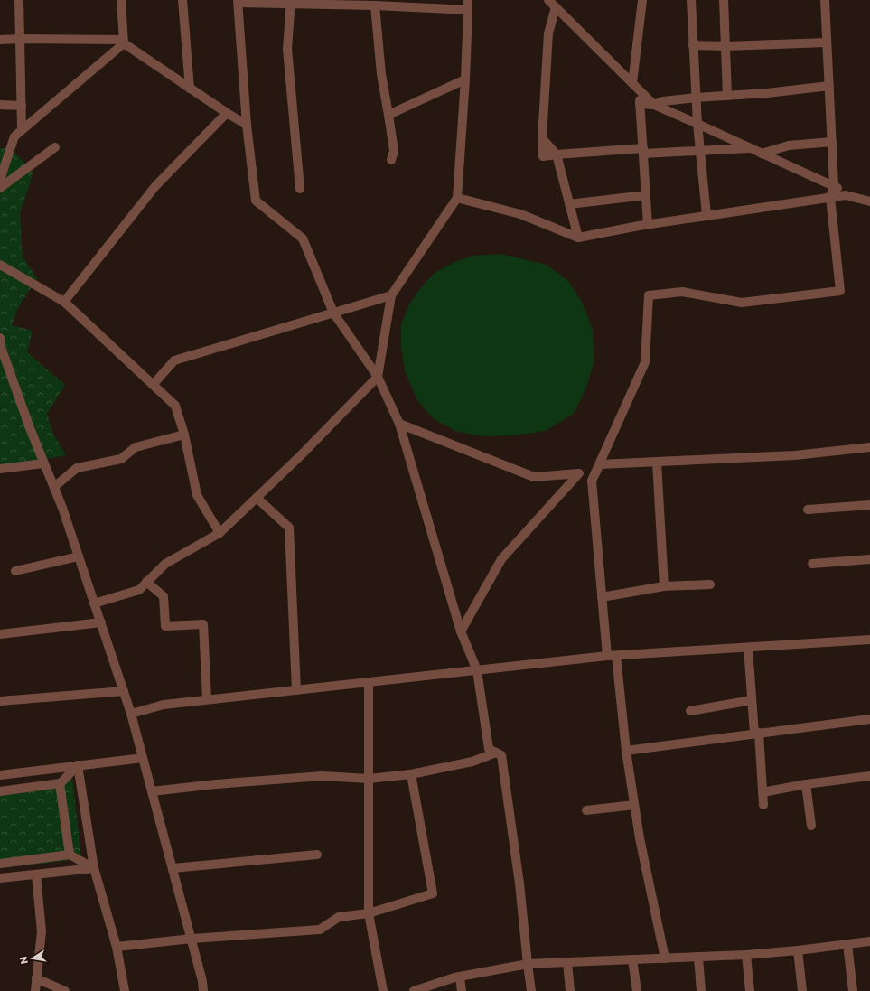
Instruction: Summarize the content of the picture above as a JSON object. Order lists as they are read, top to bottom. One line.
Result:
{"north":"left"}
